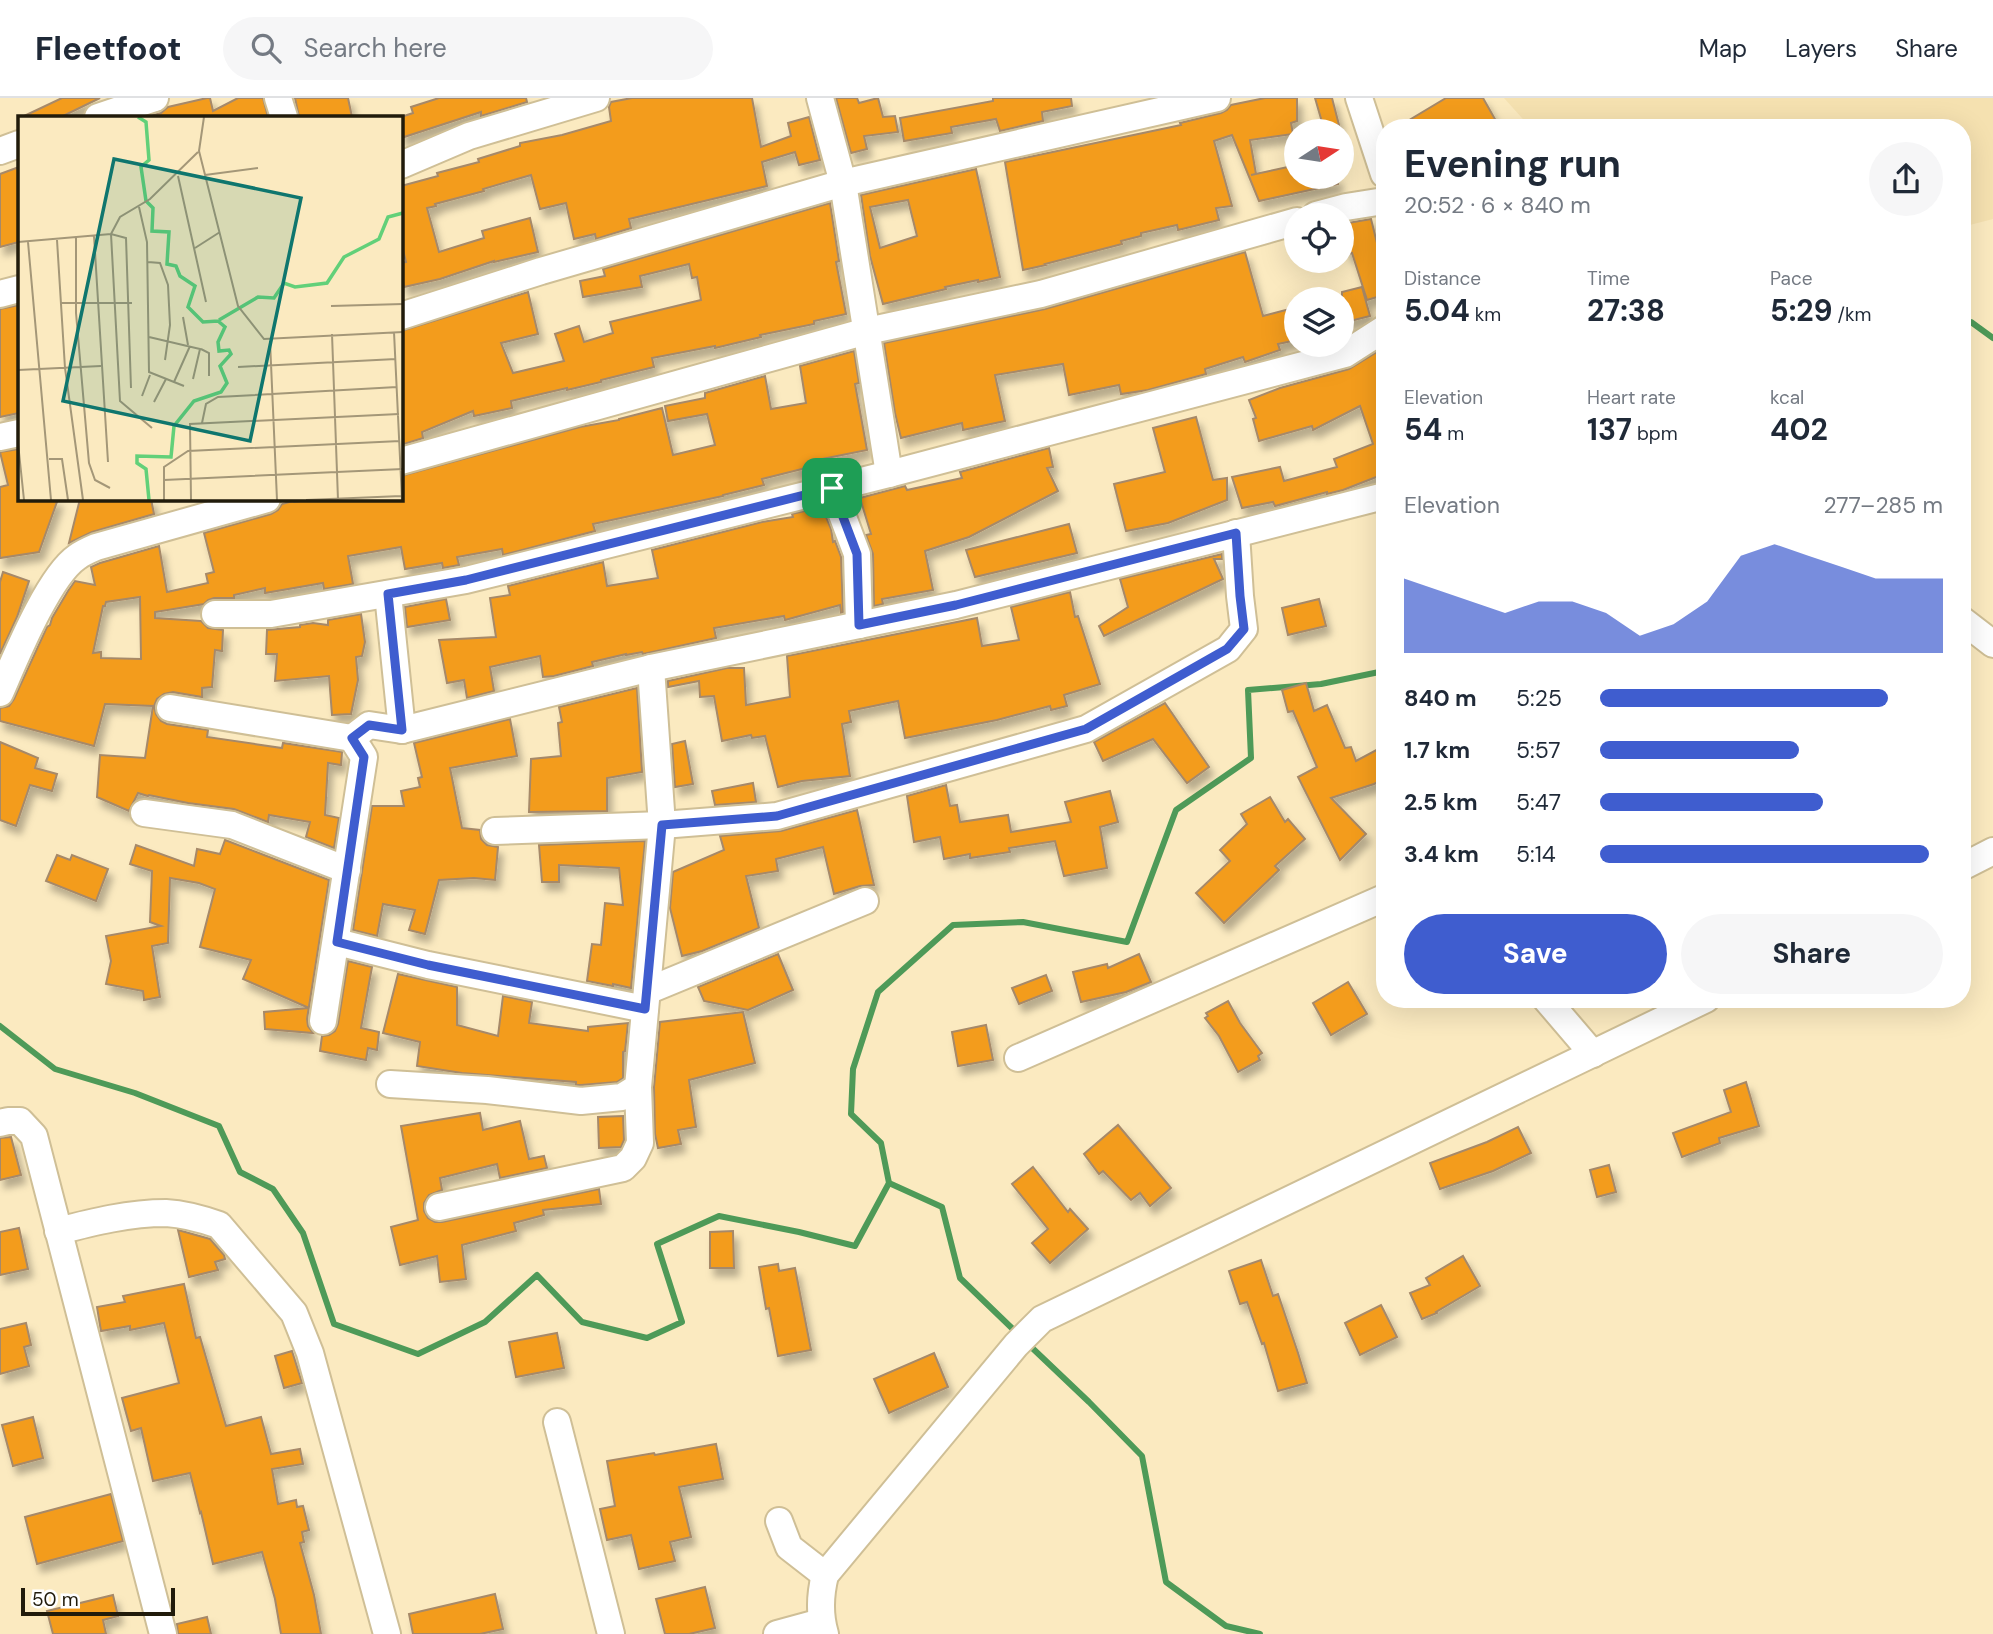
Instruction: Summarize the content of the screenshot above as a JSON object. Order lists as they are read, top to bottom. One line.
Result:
{"scale_bar":"50 m","north":"right","page":{"header":"Fleetfoot","search":"Search here","nav":["Map","Layers","Share"],"heading":["Evening run","20:52 · 6 × 840 m"],"stats":[["Distance","5.04 km"],["Time","27:38"],["Pace","5:29 /km"],["Elevation","54 m"],["Heart rate","137 bpm"],["kcal","402"]],"chart":["Elevation","277–285 m"],"list":[{"name":"840 m","note":"5:25"},{"name":"1.7 km","note":"5:57"},{"name":"2.5 km","note":"5:47"},{"name":"3.4 km","note":"5:14"}],"buttons":["Save","Share"],"scale":"50 m"}}
